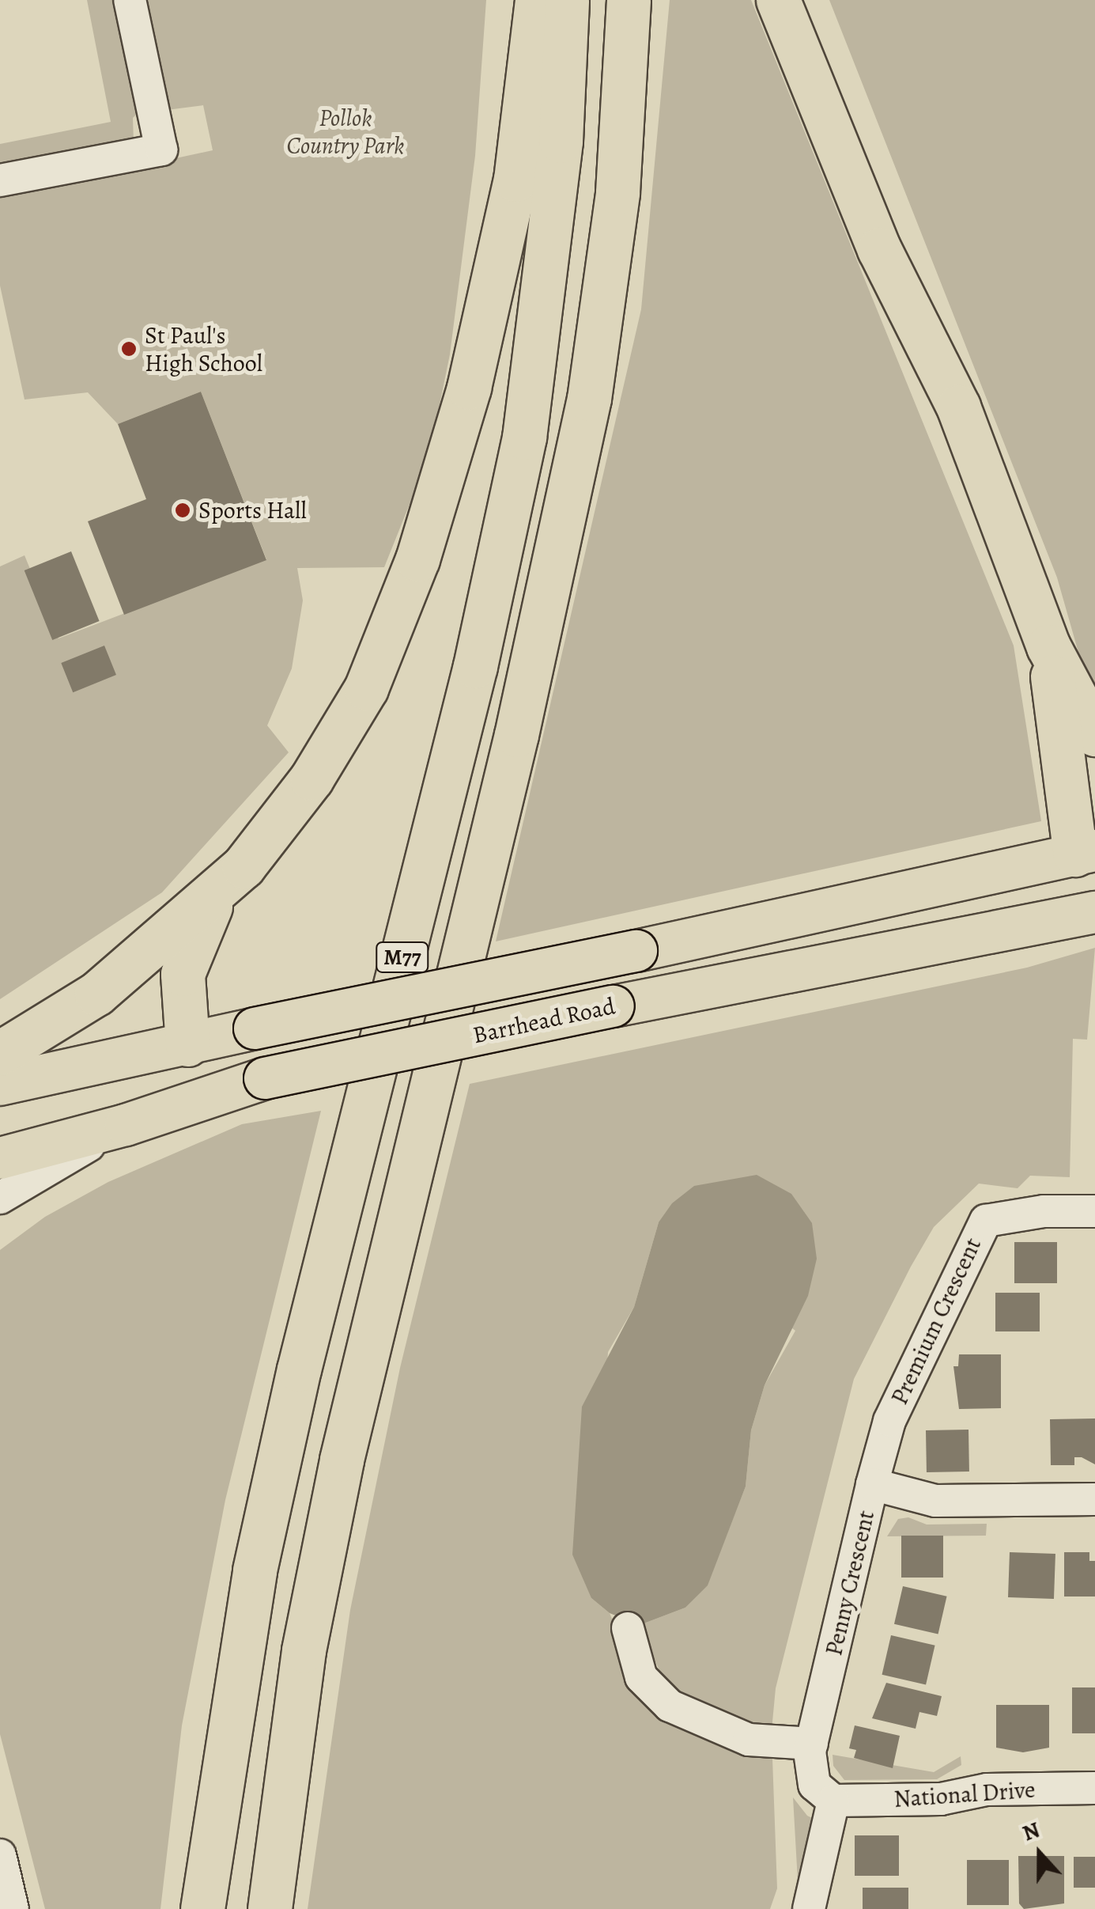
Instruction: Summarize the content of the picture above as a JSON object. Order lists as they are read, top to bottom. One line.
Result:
{"streets":{"highway":["M77"],"main road":["Barrhead Road"],"street":["Premium Crescent","Penny Crescent","National Drive"]},"crossings":[["Premium Crescent","Penny Crescent"],["Penny Crescent","National Drive"]],"parks":["Pollok Country Park"],"places":["St Paul's High School","Sports Hall"],"north":"top"}
